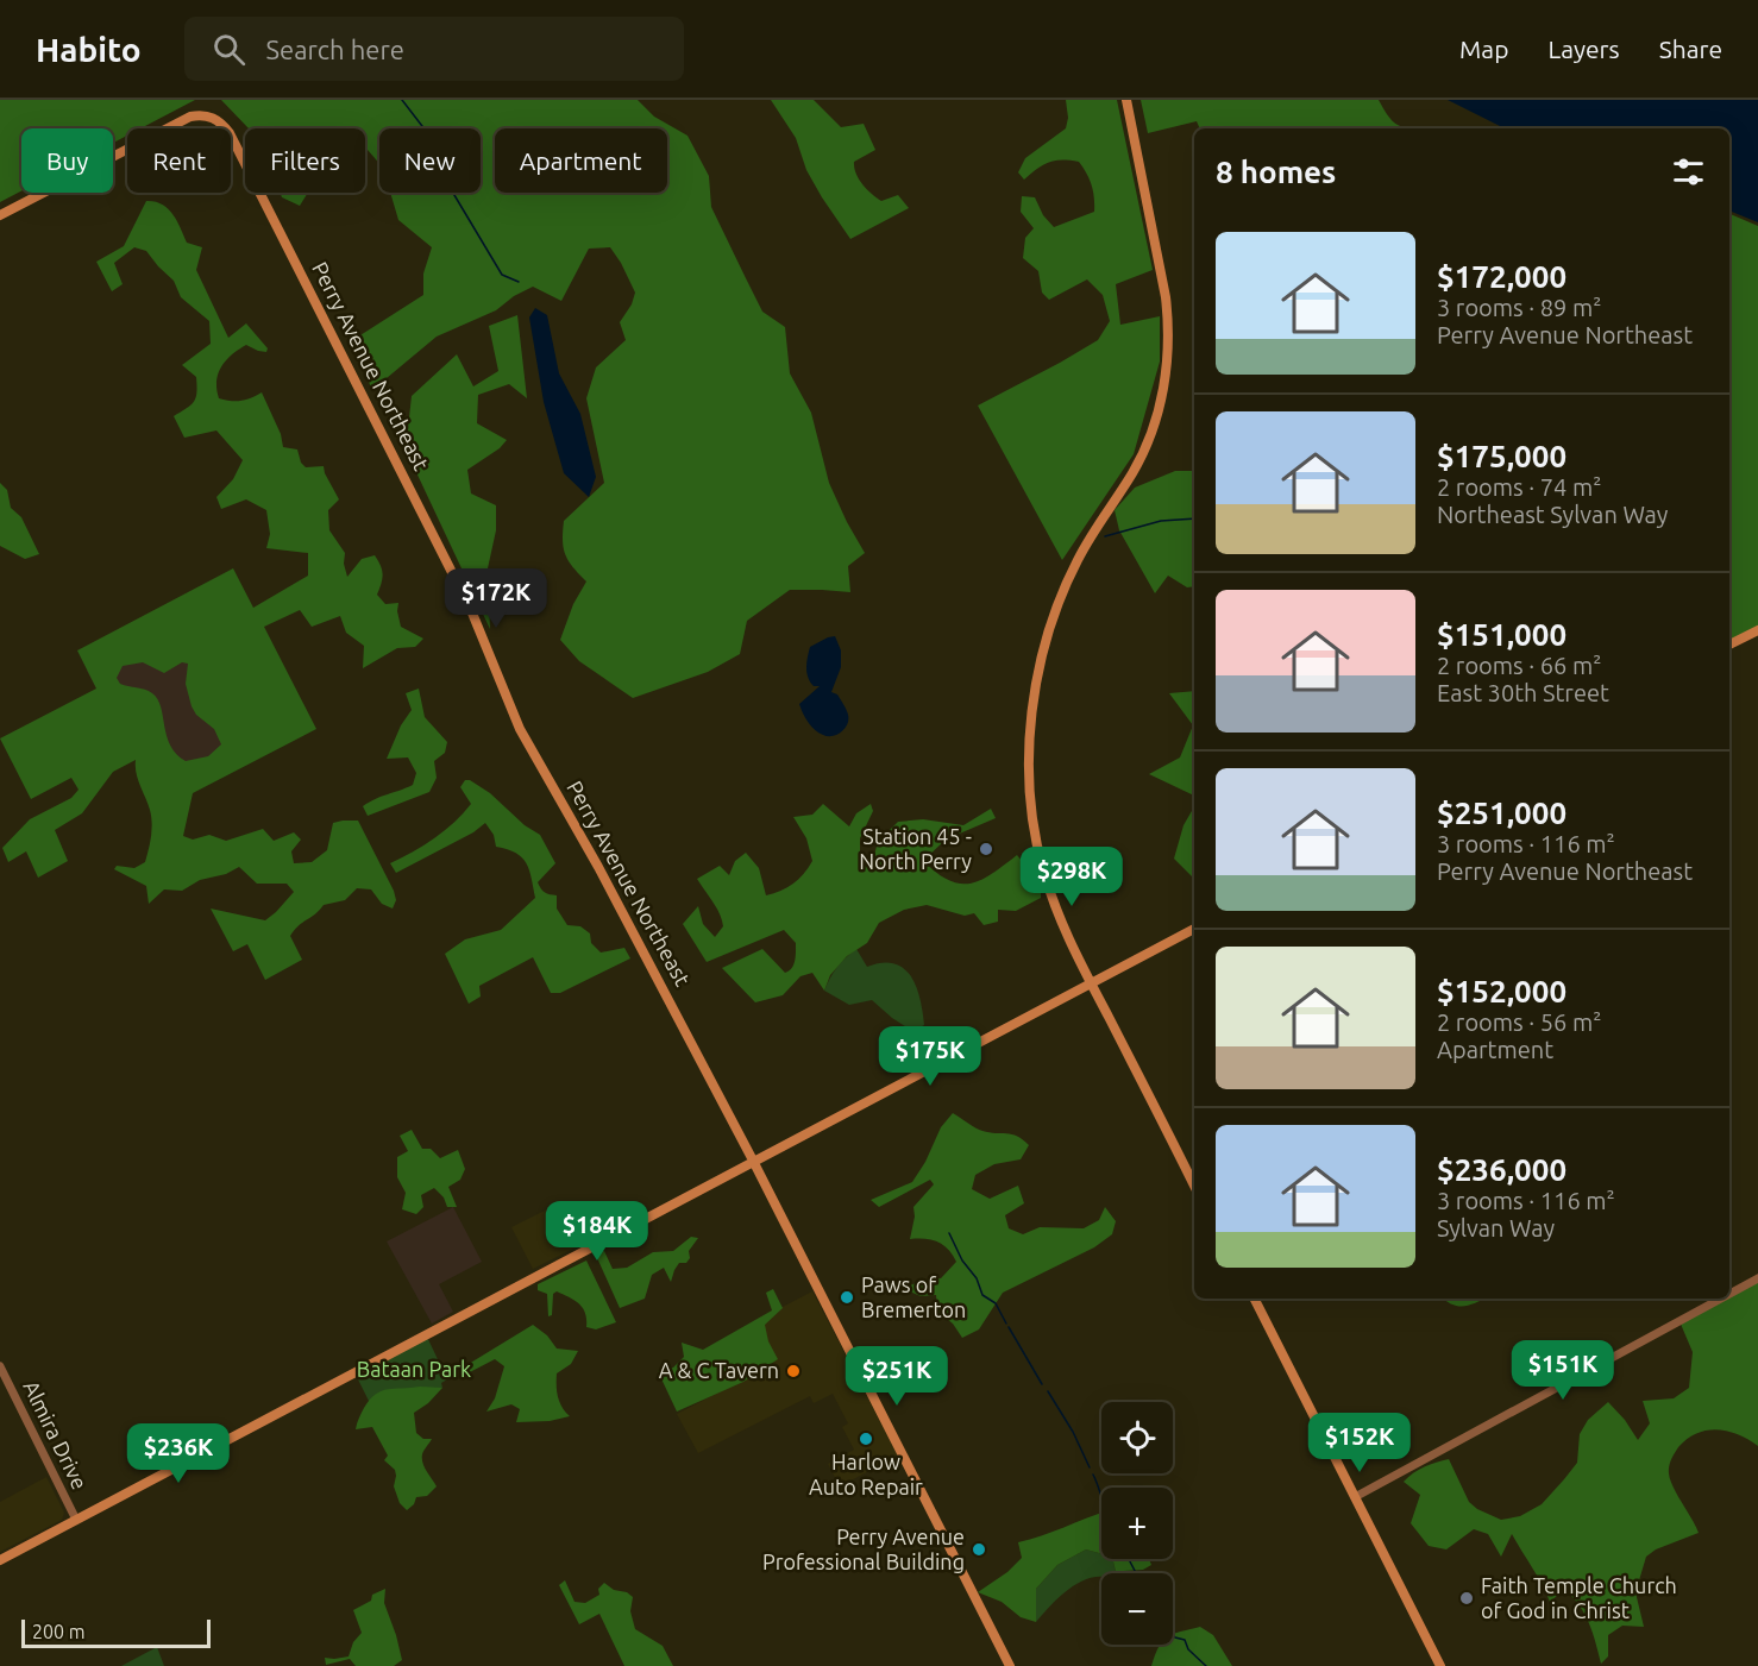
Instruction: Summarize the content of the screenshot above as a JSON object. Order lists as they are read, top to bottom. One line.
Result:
{"streets":{"main road":["Perry Avenue Northeast"],"street":["Almira Drive"]},"parks":["Bataan Park"],"places":["Station 45 - North Perry","Paws of Bremerton","A & C Tavern","Harlow Auto Repair","Perry Avenue Professional Building","Faith Temple Church of God in Christ"],"scale_bar":"200 m","page":{"header":"Habito","search":"Search here","nav":["Map","Layers","Share"],"chip":["Buy","Rent","Filters","New","Apartment"],"heading":"8 homes","list":[{"name":"$172,000","note":"3 rooms · 89 m² · Perry Avenue Northeast"},{"name":"$175,000","note":"2 rooms · 74 m² · Northeast Sylvan Way"},{"name":"$151,000","note":"2 rooms · 66 m² · East 30th Street"},{"name":"$251,000","note":"3 rooms · 116 m² · Perry Avenue Northeast"},{"name":"$152,000","note":"2 rooms · 56 m² · Apartment"},{"name":"$236,000","note":"3 rooms · 116 m² · Sylvan Way"}],"price":["$172K","$298K","$175K","$184K","$151K","$251K","$152K","$236K"],"map_buttons":["+","−"],"scale":"200 m"}}
